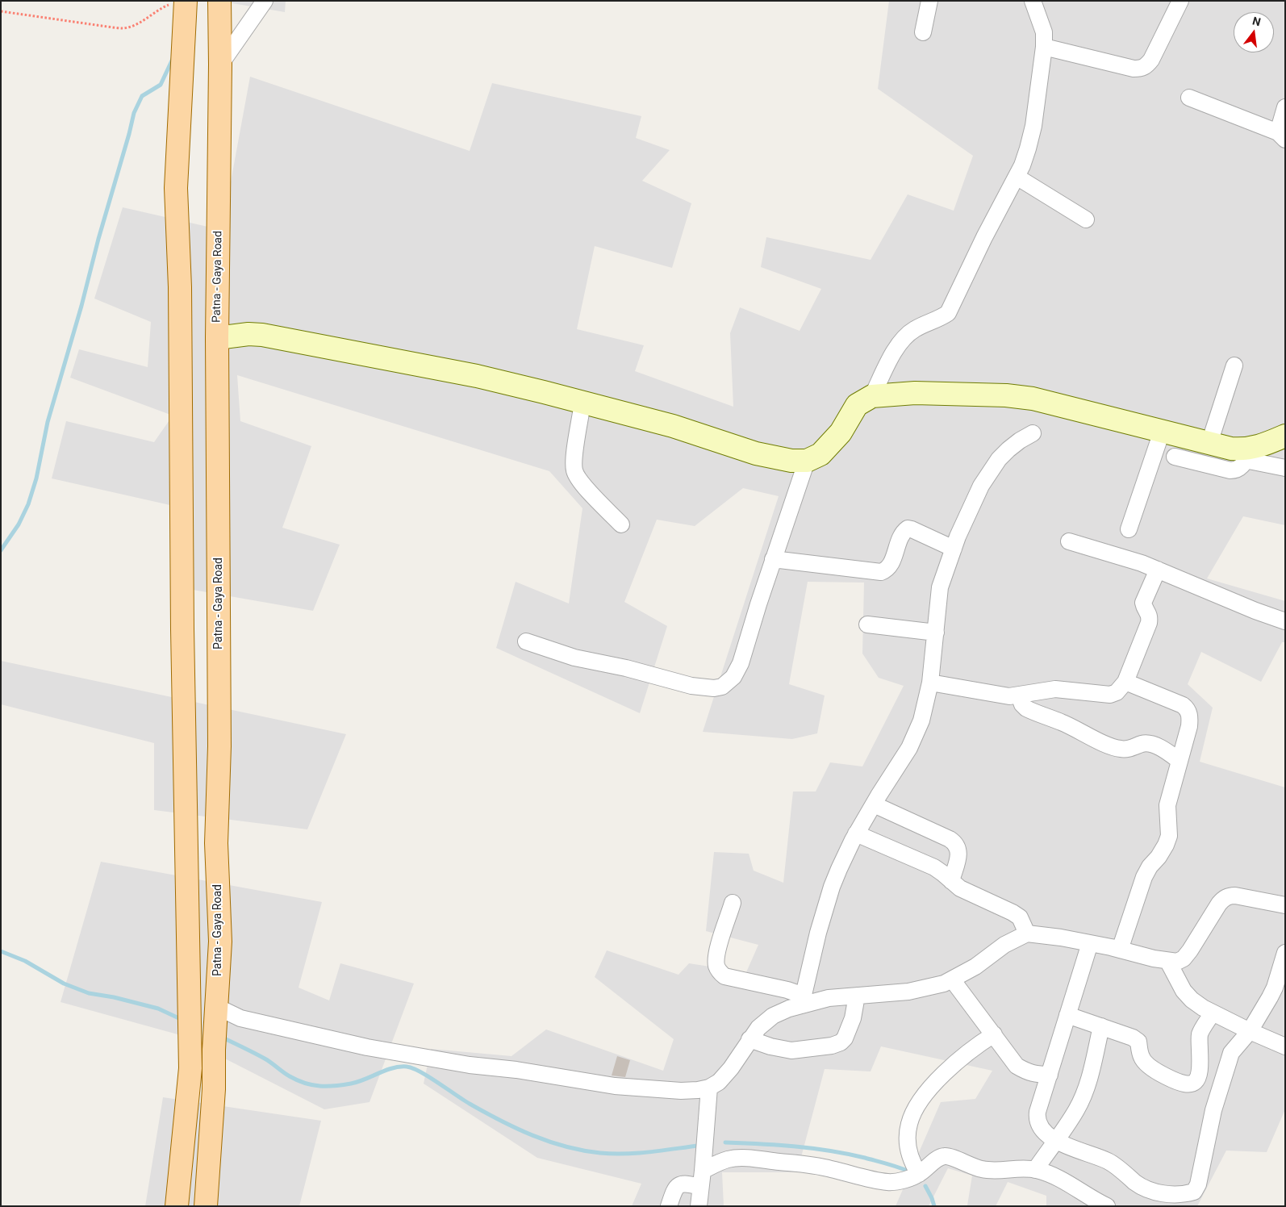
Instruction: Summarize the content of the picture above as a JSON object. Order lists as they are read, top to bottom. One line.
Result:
{"streets":{"main road":["Patna - Gaya Road"]},"north":"top"}
